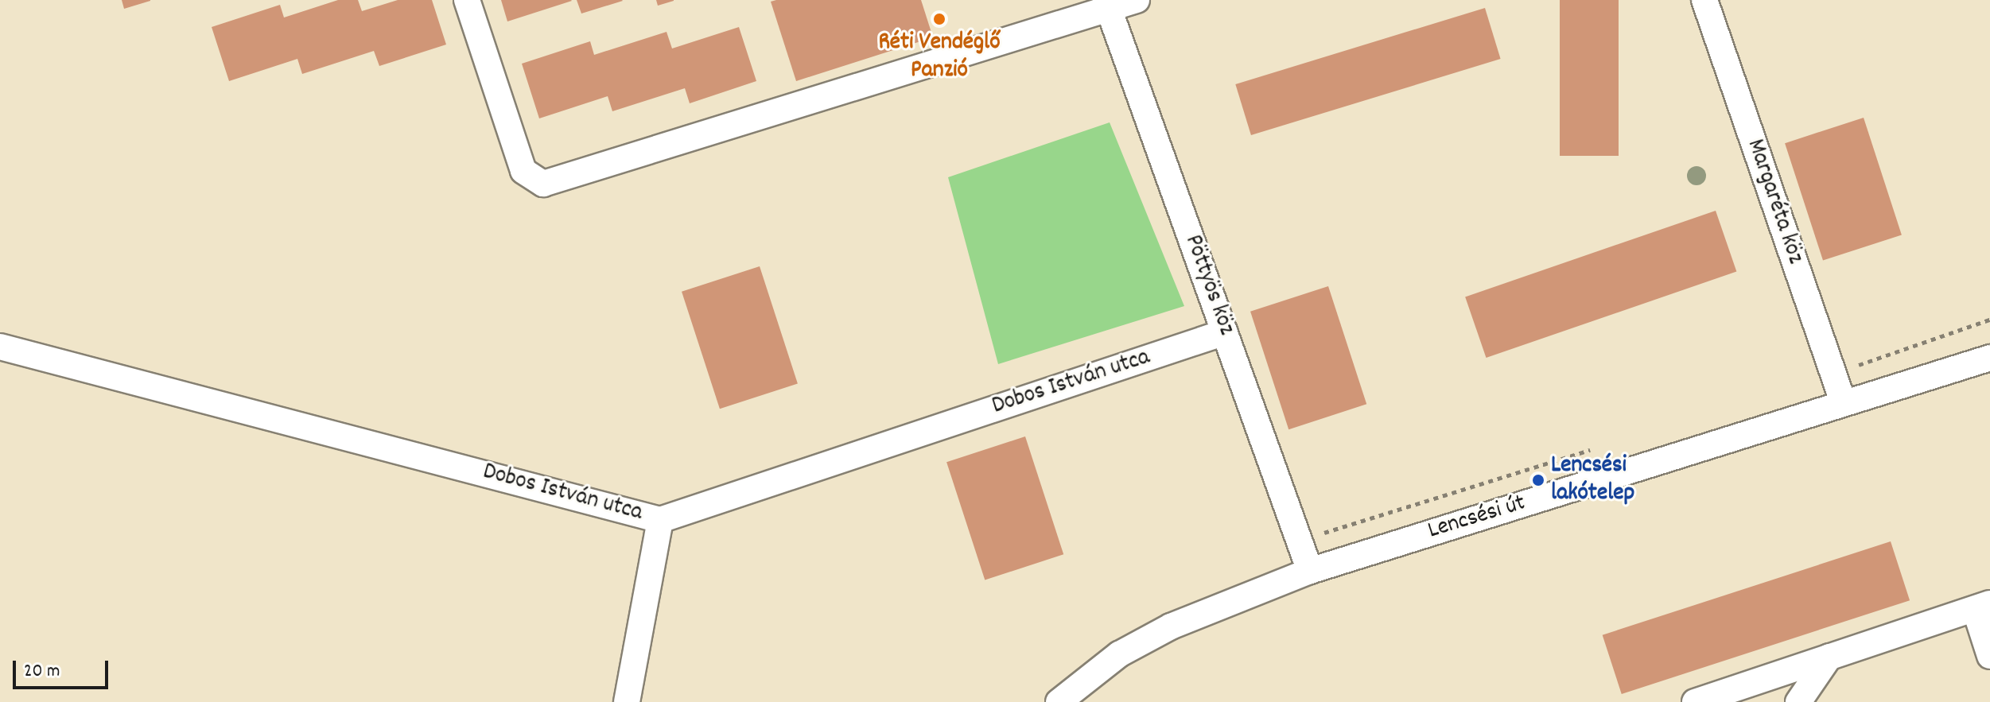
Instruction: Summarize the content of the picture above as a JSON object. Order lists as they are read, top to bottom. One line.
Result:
{"streets":{"street":["Margaréta köz","Pöttyös köz","Dobos István utca","Lencsési út"]},"crossings":[["Margaréta köz","Lencsési út"],["Pöttyös köz","Dobos István utca"],["Pöttyös köz","Lencsési út"]],"places":["Réti Vendéglő Panzió","Lencsési lakótelep"],"scale_bar":"20 m"}
